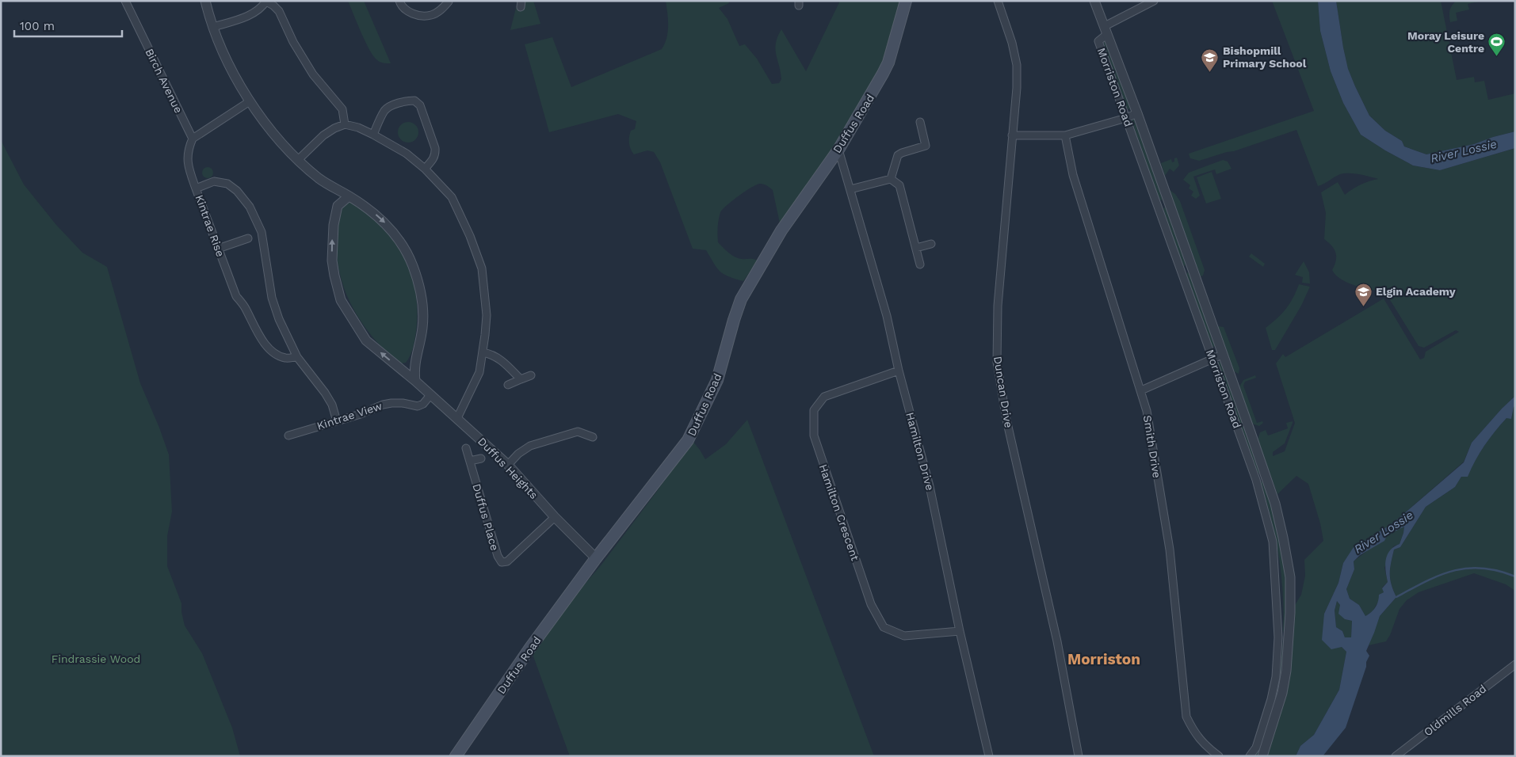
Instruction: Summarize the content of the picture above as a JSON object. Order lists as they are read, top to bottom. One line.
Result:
{"streets":{"main road":["Duffus Road"],"street":["Birch Avenue","Morriston Road","Kintrae Rise","Duncan Drive","Kintrae View","Smith Drive","Hamilton Drive","Duffus Heights","Hamilton Crescent","Duffus Place","Oldmills Road"]},"crossings":[["Duffus Road","Hamilton Drive"],["Duffus Road","Duffus Heights"],["Kintrae Rise","Kintrae View"],["Kintrae View","Duffus Heights"],["Hamilton Drive","Hamilton Crescent"],["Duffus Heights","Duffus Place"]],"districts":["Morriston"],"water":["River Lossie"],"parks":["Findrassie Wood"],"places":{"sports":["Moray Leisure Centre"],"school or university":["Bishopmill Primary School","Elgin Academy"]},"scale_bar":"100 m"}
